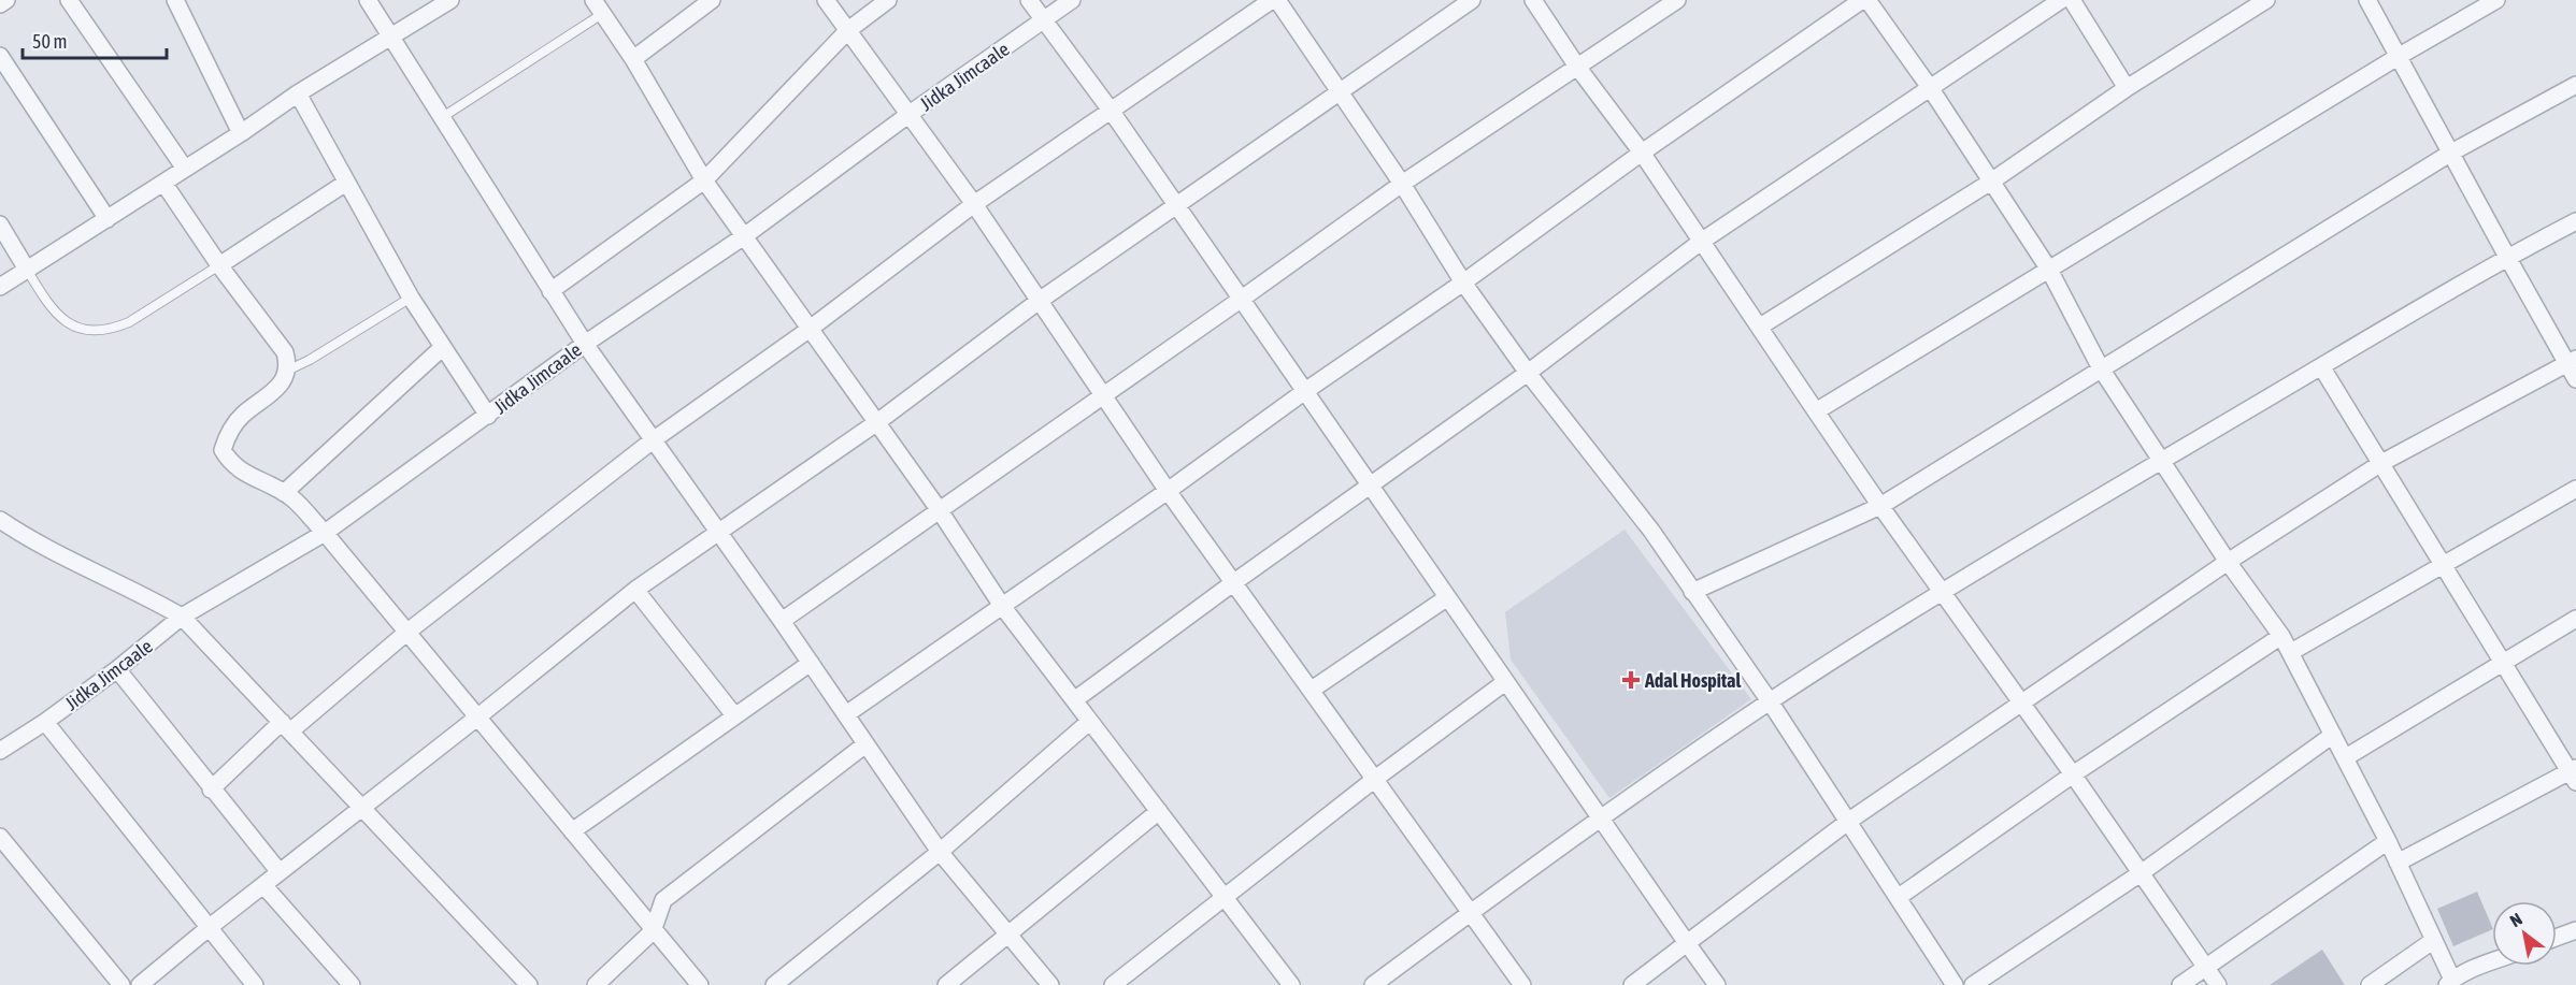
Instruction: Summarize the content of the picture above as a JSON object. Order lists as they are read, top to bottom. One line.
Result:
{"streets":{"street":["Jidka Jimcaale"]},"places":{"health":["Adal Hospital"]},"scale_bar":"50 m","north":"top left"}
